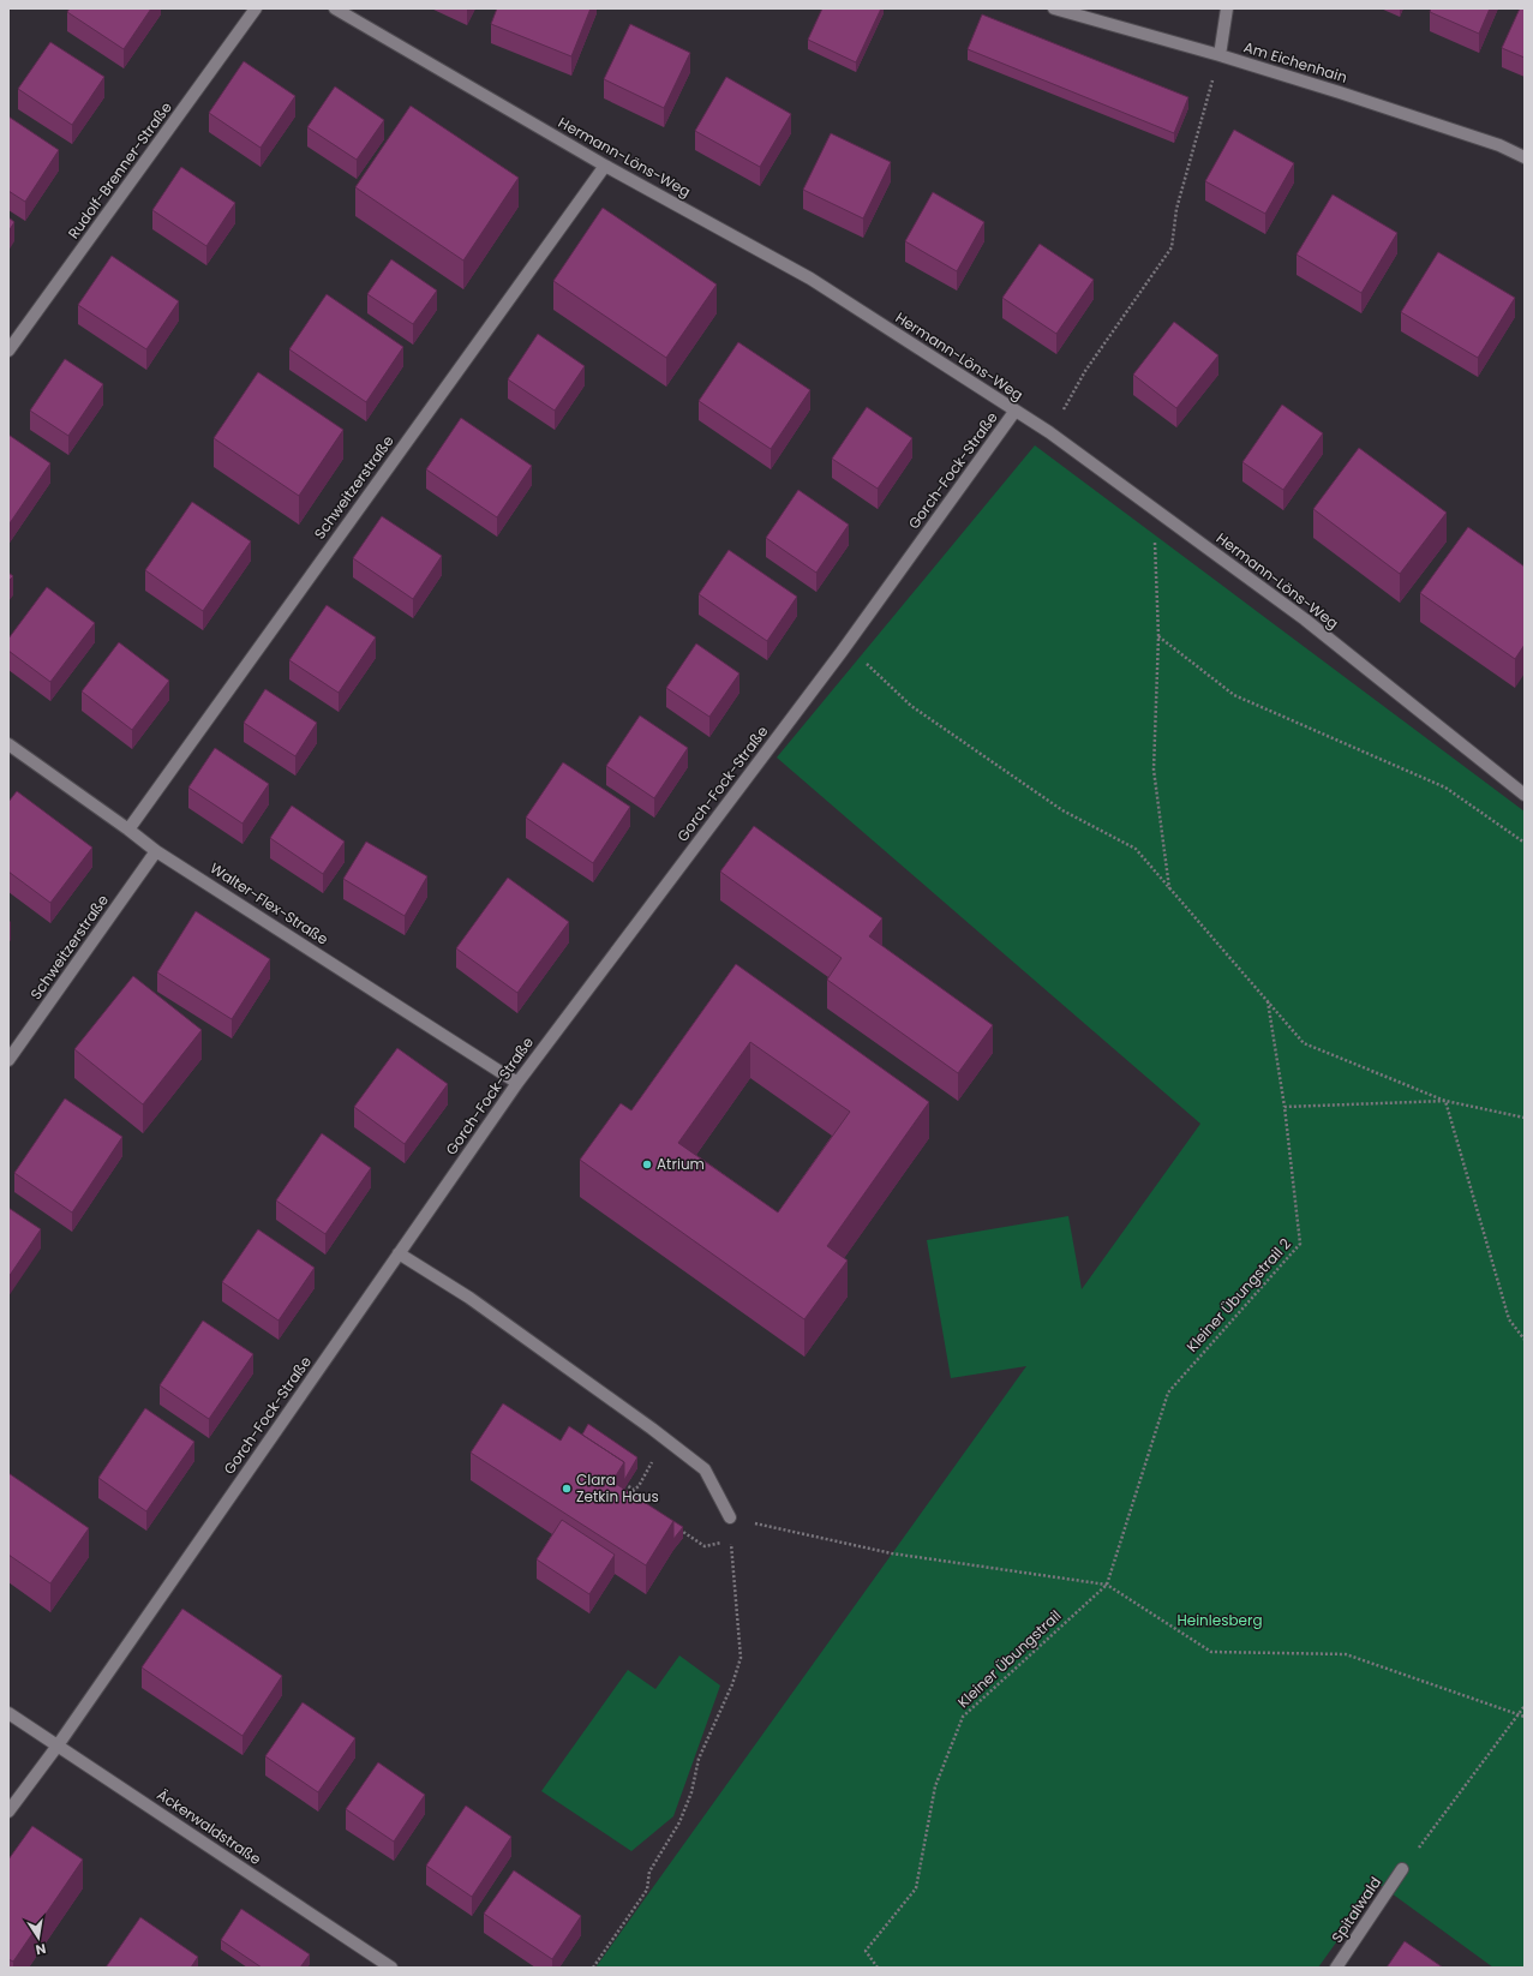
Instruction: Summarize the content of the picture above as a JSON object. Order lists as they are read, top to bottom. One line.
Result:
{"streets":{"street":["Am Eichenhain","Hermann-Löns-Weg","Rudolf-Brenner-Straße","Gorch-Fock-Straße","Schweitzerstraße","Walter-Flex-Straße","Äckerwaldstraße","Spitalwald"],"path":["Kleiner Übungstrail 2","Kleiner Übungstrail"]},"crossings":[["Hermann-Löns-Weg","Gorch-Fock-Straße"],["Hermann-Löns-Weg","Schweitzerstraße"],["Gorch-Fock-Straße","Walter-Flex-Straße"],["Gorch-Fock-Straße","Äckerwaldstraße"],["Schweitzerstraße","Walter-Flex-Straße"],["Kleiner Übungstrail 2","Kleiner Übungstrail"]],"parks":["Heinlesberg"],"places":["Atrium","Clara Zetkin Haus"],"north":"bottom"}
